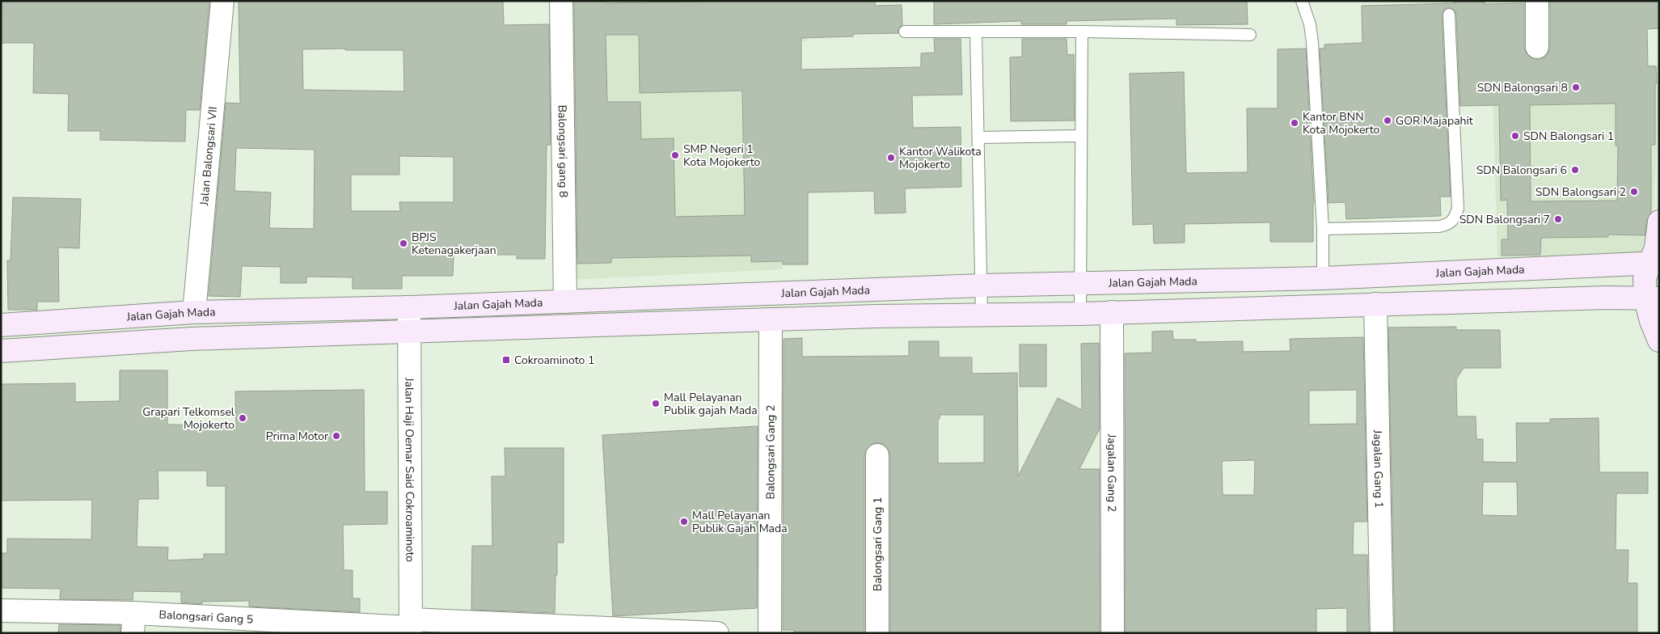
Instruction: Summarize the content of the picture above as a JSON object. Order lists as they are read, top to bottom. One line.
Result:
{"streets":{"main road":["Jalan Gajah Mada"],"street":["Balongsari gang 8","Jalan Balongsari VII","Balongsari Gang 2","Jagalan Gang 1","Jalan Haji Oemar Said Cokroaminoto","Jagalan Gang 2","Balongsari Gang 1","Balongsari Gang 5"]},"crossings":[["Balongsari gang 8","Jalan Gajah Mada"],["Jalan Balongsari VII","Jalan Gajah Mada"],["Jalan Gajah Mada","Jalan Haji Oemar Said Cokroaminoto"],["Jalan Haji Oemar Said Cokroaminoto","Balongsari Gang 5"]],"places":{"other":["SDN Balongsari 8","GOR Majapahit","Kantor BNN Kota Mojokerto","SDN Balongsari 1","SMP Negeri 1 Kota Mojokerto","Kantor Walikota Mojokerto","SDN Balongsari 6","SDN Balongsari 2","SDN Balongsari 7","BPJS Ketenagakerjaan","Mall Pelayanan Publik gajah Mada","Grapari Telkomsel Mojokerto","Prima Motor","Mall Pelayanan Publik Gajah Mada"],"transit":["Cokroaminoto 1"]}}
